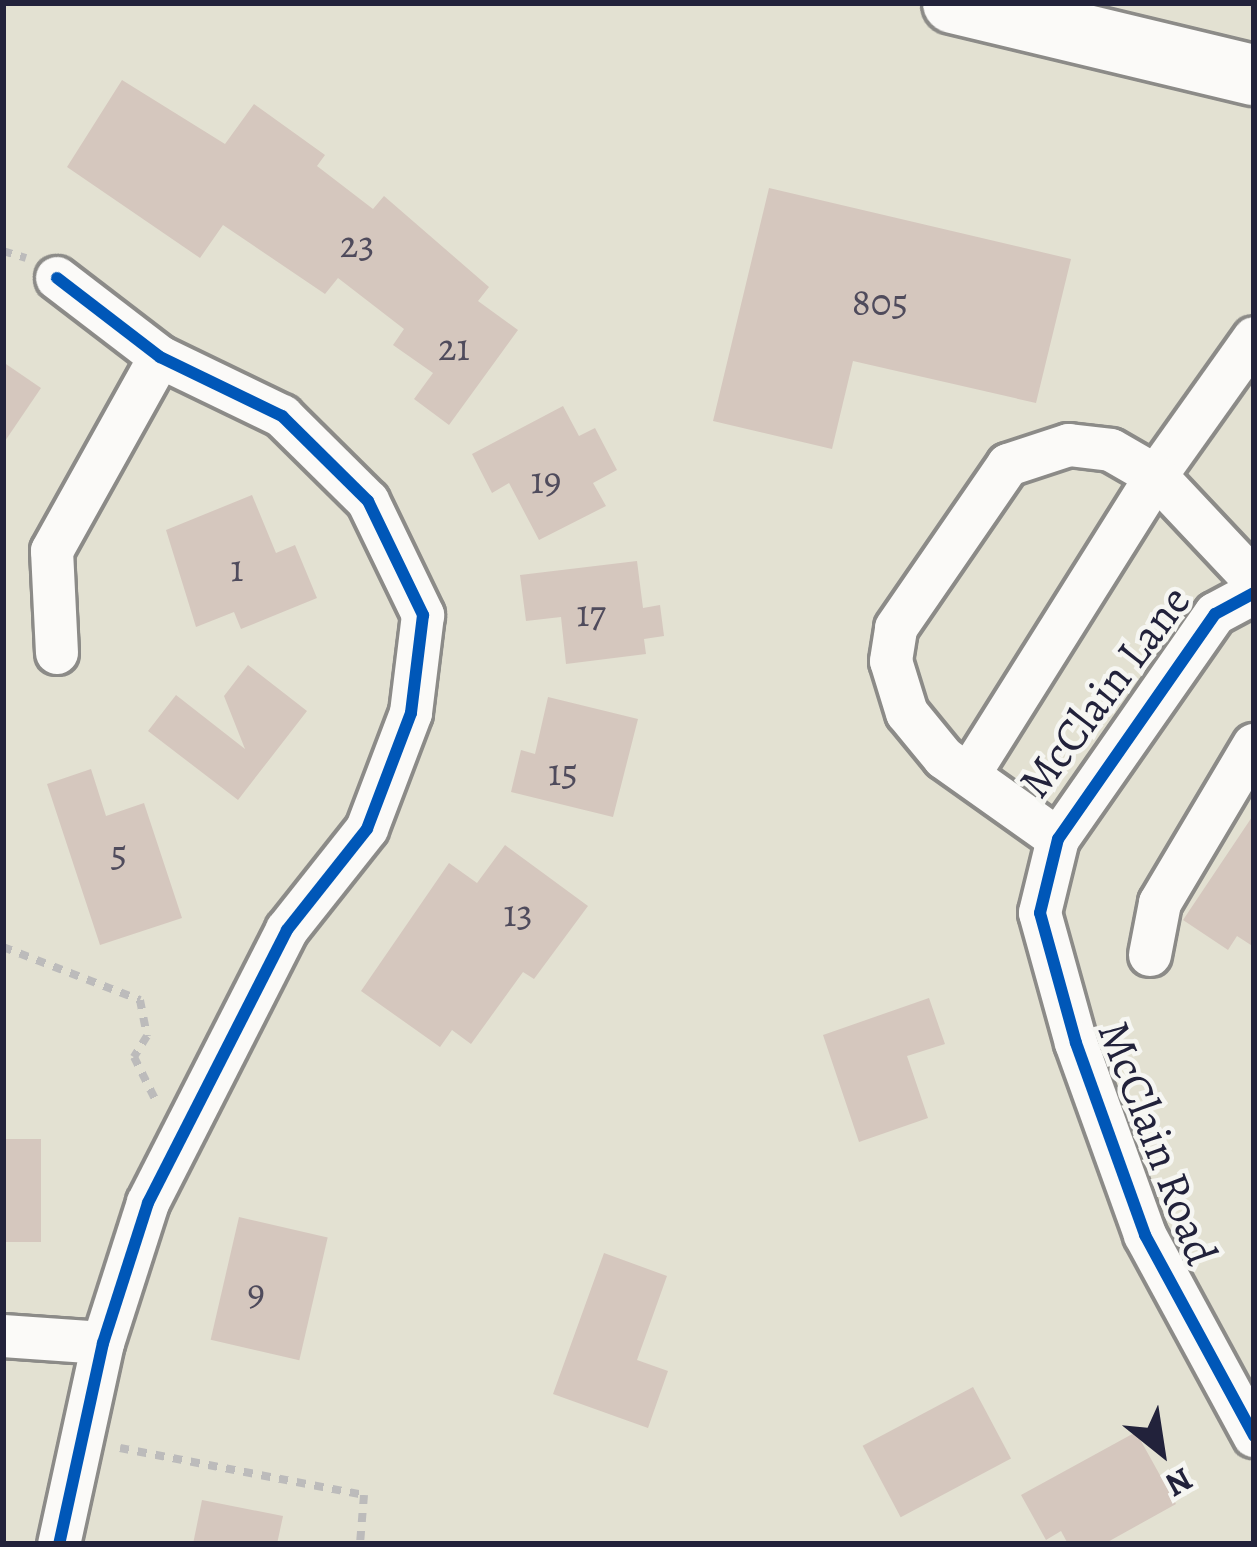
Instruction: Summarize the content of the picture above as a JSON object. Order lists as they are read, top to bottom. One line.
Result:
{"streets":{"street":["McClain Lane","McClain Road"]},"crossings":[["McClain Lane","McClain Road"]],"house_numbers":["23","805","21","19","1","17","15","5","13","9"],"north":"bottom right"}
